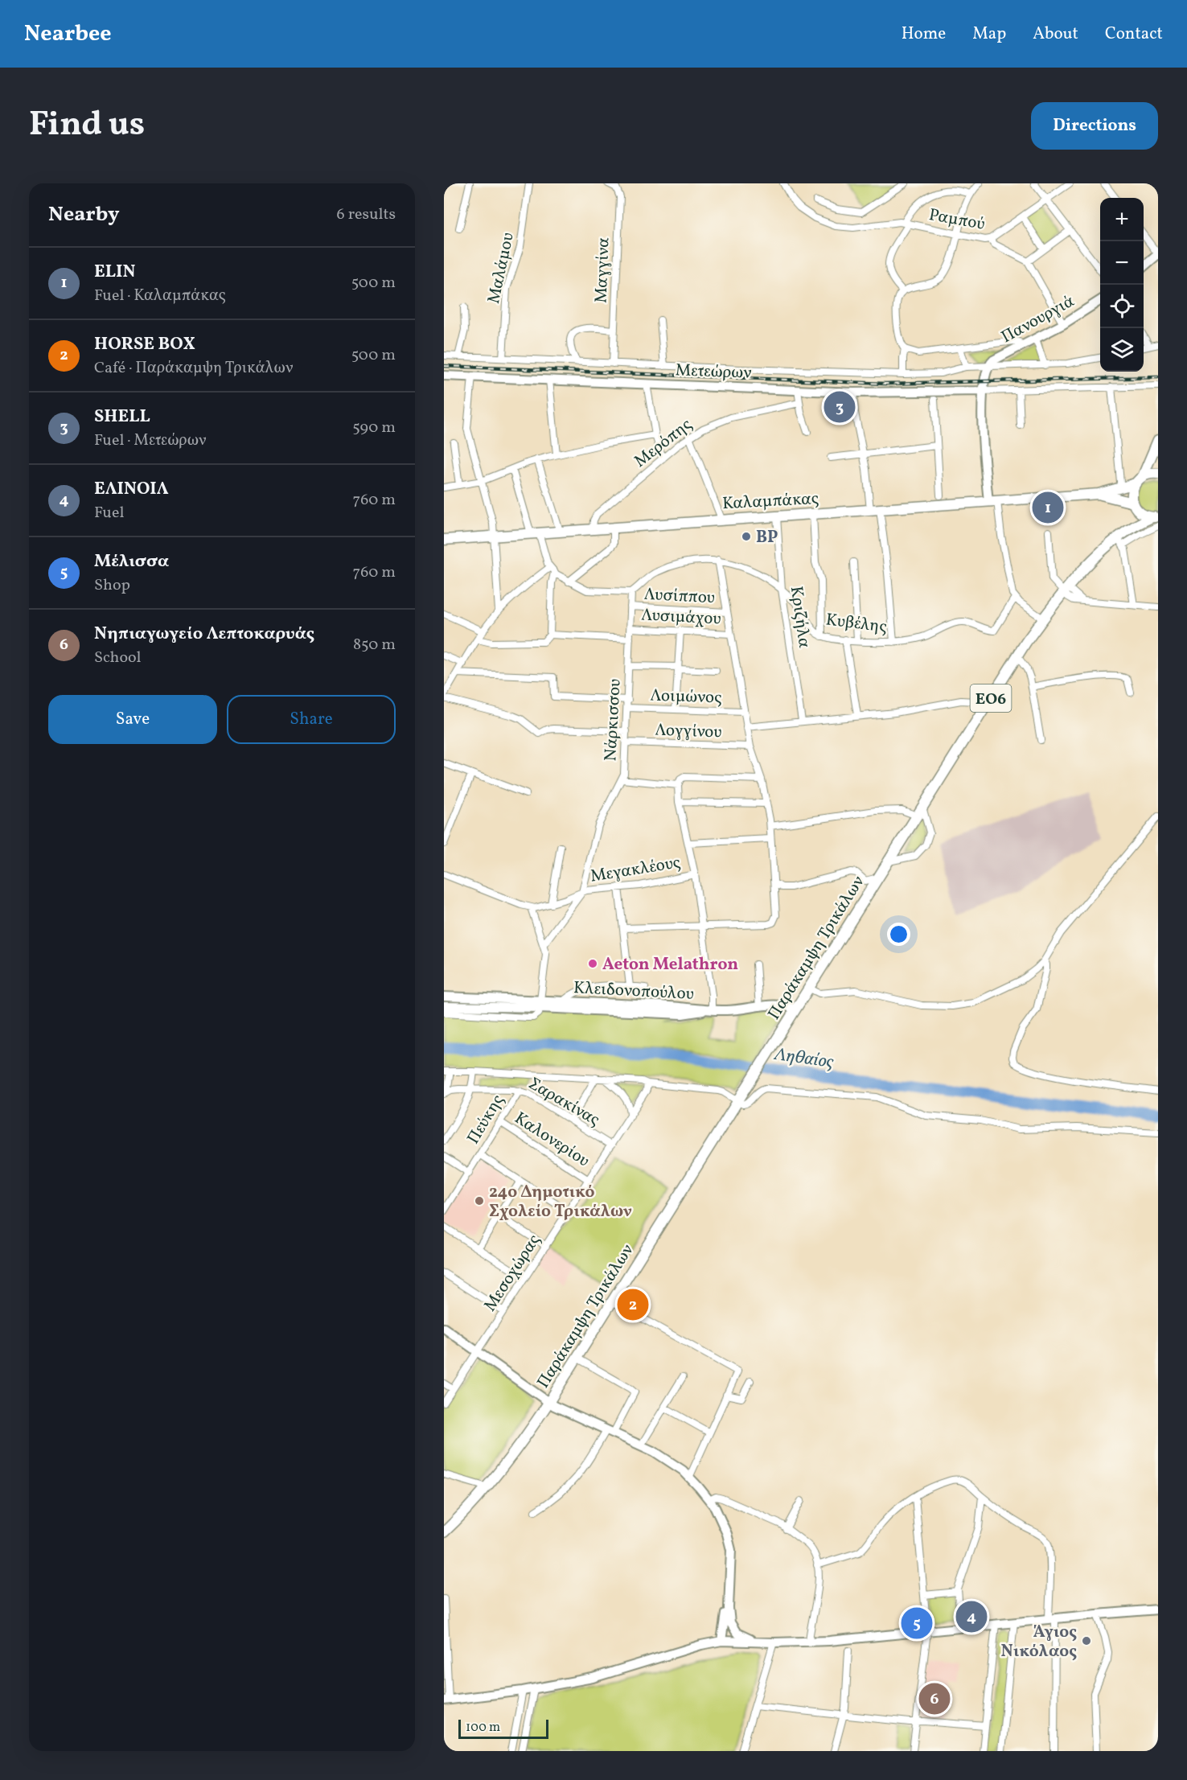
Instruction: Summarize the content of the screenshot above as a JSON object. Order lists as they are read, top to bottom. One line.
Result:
{"streets":{"main road":["Καλαμπάκας","ΕΟ6","Παράκαμψη Τρικάλων"],"street":["Ραμπού","Μαλάμου","Μαγγίνα","Πανουργιά","Μετεώρων","Μερόπης","Λυσίππου","Λυσιμάχου","Κριζήλα","Κυβέλης","Λοιμώνος","Νάρκισσου","Λογγίνου","Μεγακλέους","Κλειδονοπούλου","Σαρακίνας","Πεύκης","Καλονερίου","Μεσοχώρας"]},"crossings":[["Μερόπης","Καλαμπάκας"],["Καλαμπάκας","Κριζήλα"],["Καλαμπάκας","ΕΟ6"],["Καλαμπάκας","Παράκαμψη Τρικάλων"],["Λυσίππου","Νάρκισσου"],["Λυσιμάχου","Νάρκισσου"],["Κριζήλα","Κυβέλης"],["Κυβέλης","Νάρκισσου"],["Λοιμώνος","Νάρκισσου"],["ΕΟ6","Παράκαμψη Τρικάλων"],["Νάρκισσου","Λογγίνου"],["Νάρκισσου","Μεγακλέους"],["Παράκαμψη Τρικάλων","Κλειδονοπούλου"],["Σαρακίνας","Πεύκης"],["Σαρακίνας","Μεσοχώρας"],["Πεύκης","Καλονερίου"],["Καλονερίου","Μεσοχώρας"]],"water":["Ληθαίος"],"places":["BP","Aeton Melathron","24ο Δημοτικό Σχολείο Τρικάλων","Άγιος Νικόλαος"],"scale_bar":"100 m","page":{"header":"Nearbee","nav":["Home","Map","About","Contact"],"title":"Find us","buttons":["Directions",["Save","Share"]],"heading":["Nearby","6 results"],"map_buttons":["+","−"],"list":[{"mark":"1","name":"ELIN","note":"Fuel · Καλαμπάκας","value":"500 m"},{"mark":"2","name":"HORSE BOX","note":"Café · Παράκαμψη Τρικάλων","value":"500 m"},{"mark":"3","name":"SHELL","note":"Fuel · Μετεώρων","value":"590 m"},{"mark":"4","name":"ΕΛΙΝΟΙΛ","note":"Fuel","value":"760 m"},{"mark":"5","name":"Μέλισσα","note":"Shop","value":"760 m"},{"mark":"6","name":"Νηπιαγωγείο Λεπτοκαρυάς","note":"School","value":"850 m"}],"pins":["3","1","2","4","5","6"],"scale":"100 m"}}
